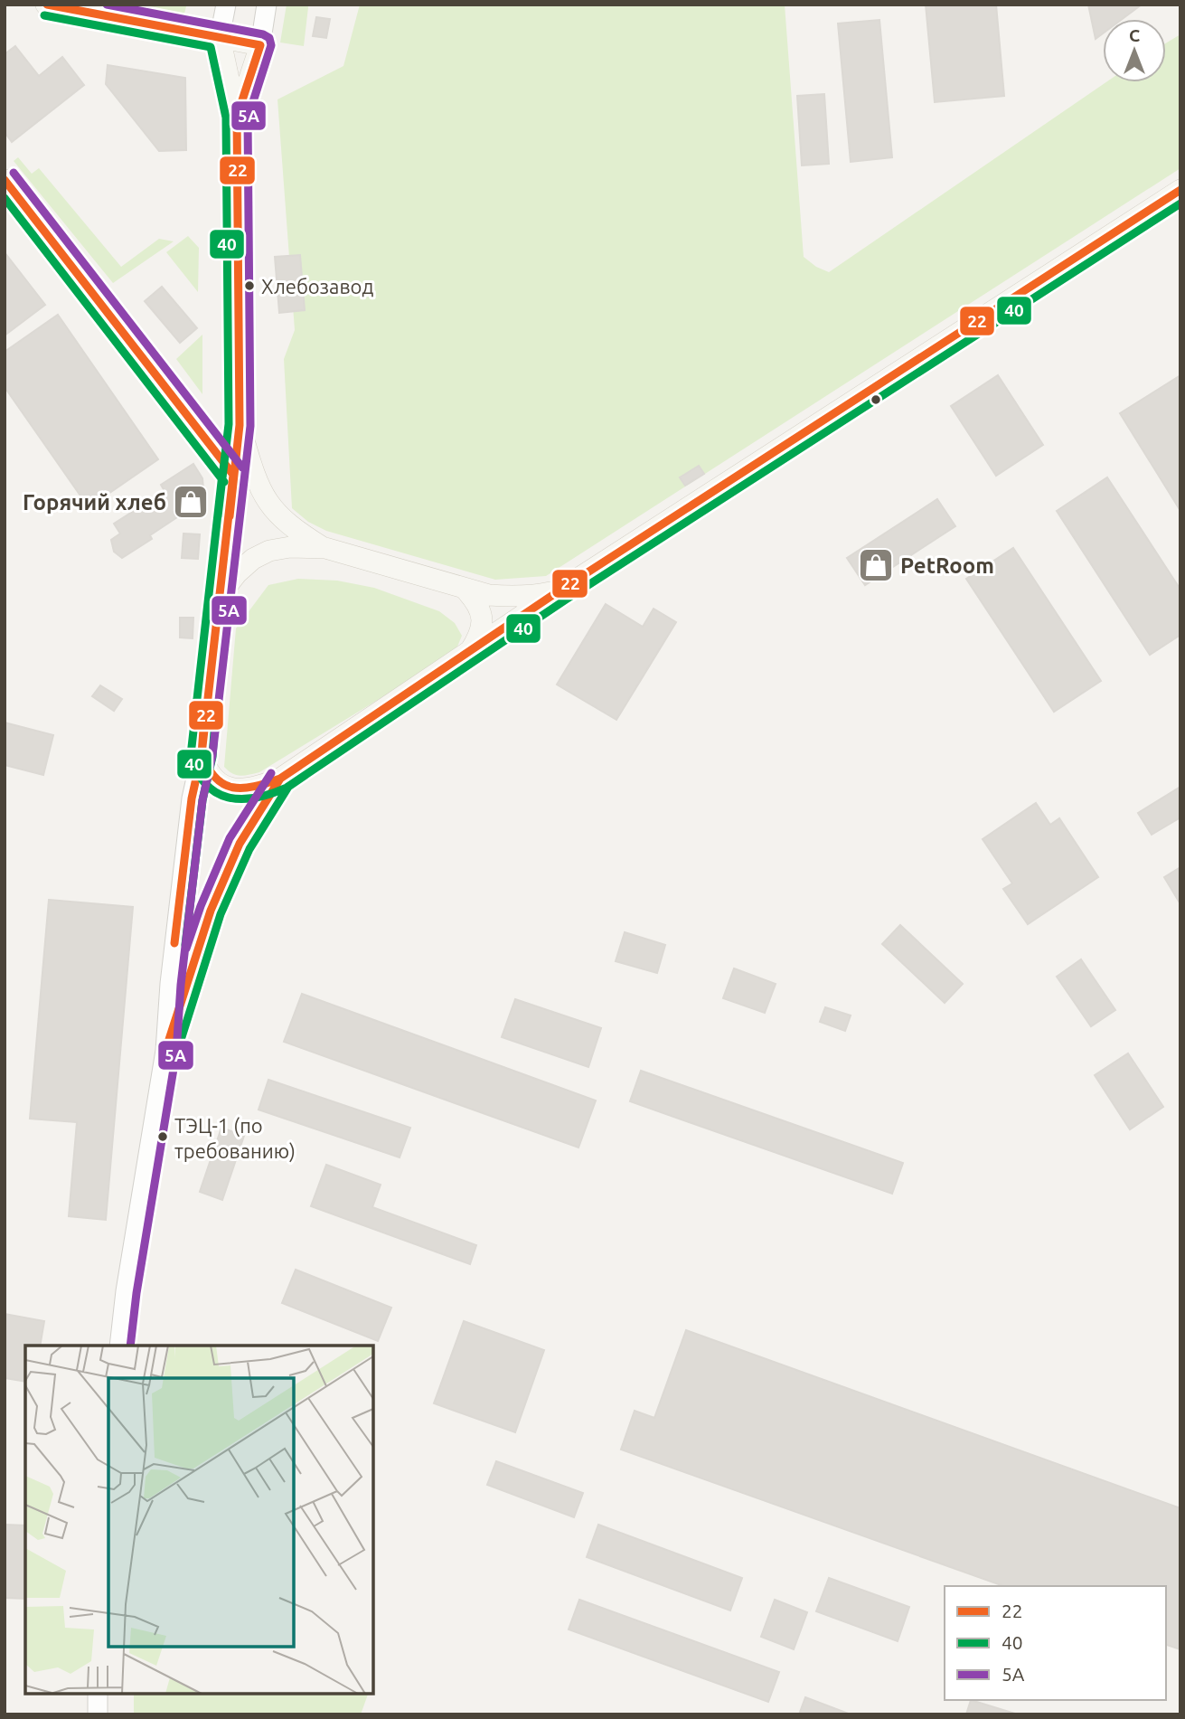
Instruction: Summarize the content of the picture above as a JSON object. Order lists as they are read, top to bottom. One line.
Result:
{"places":{"other":["Хлебозавод","ТЭЦ-1 (по требованию)"],"shop":["Горячий хлеб","PetRoom"]},"lines":["transit line 22","transit line 5А","transit line 40"],"legend":["22","40","5А"],"north":"top"}
